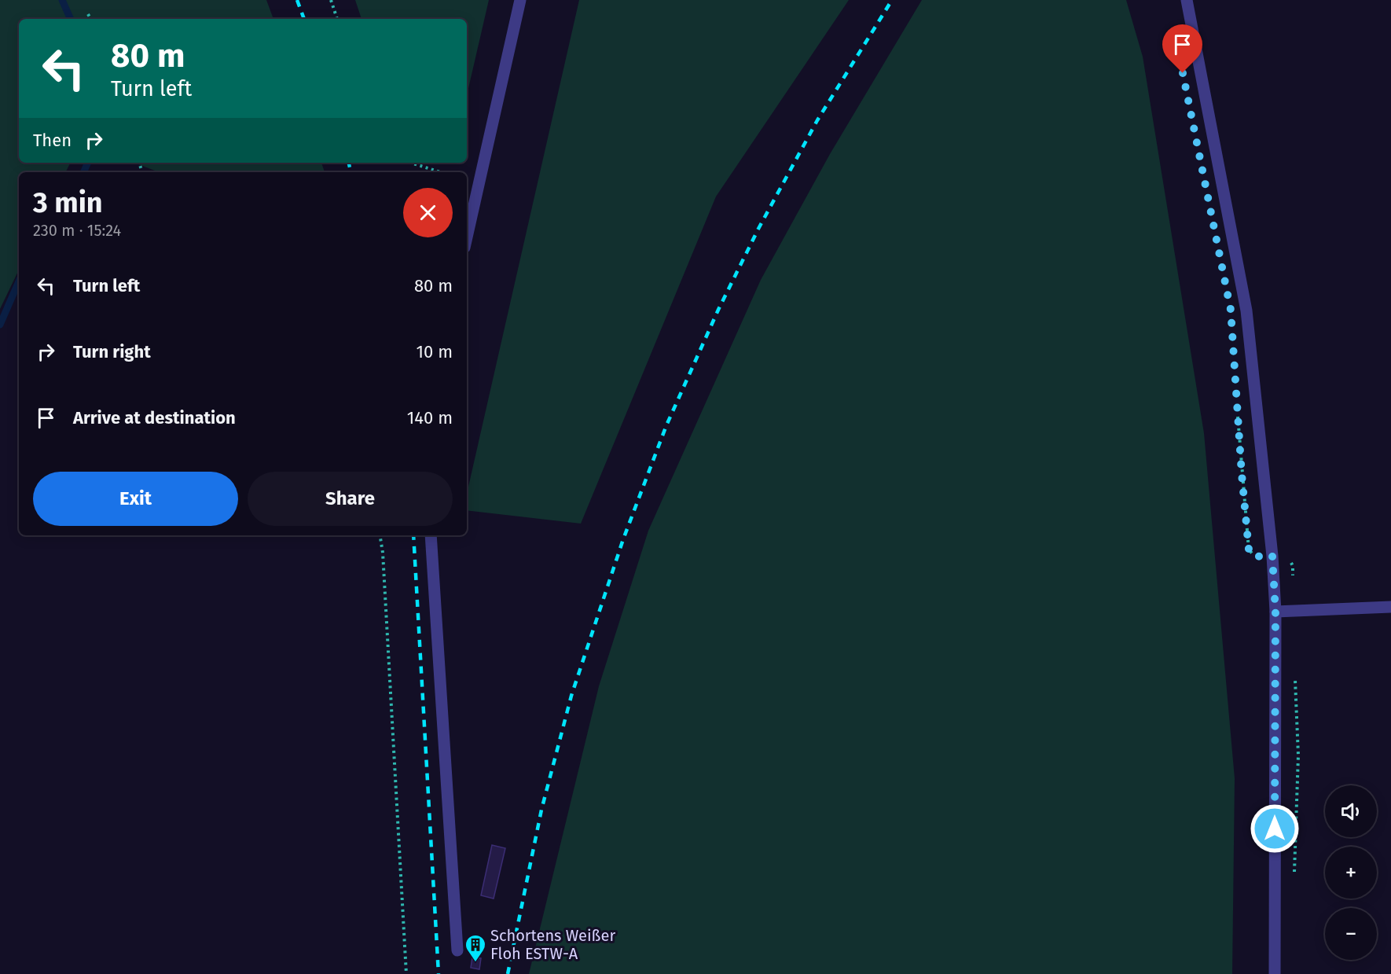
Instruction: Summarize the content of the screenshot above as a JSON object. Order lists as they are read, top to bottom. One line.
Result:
{"places":{"building":["Schortens Weißer Floh ESTW-A"]},"page":{"turn":["80 m","Turn left"],"then":"Then","heading":["3 min","230 m · 15:24"],"list":[{"name":"Turn left","value":"80 m"},{"name":"Turn right","value":"10 m"},{"name":"Arrive at destination","value":"140 m"}],"buttons":["Exit","Share"],"map_buttons":["+","−"]}}
